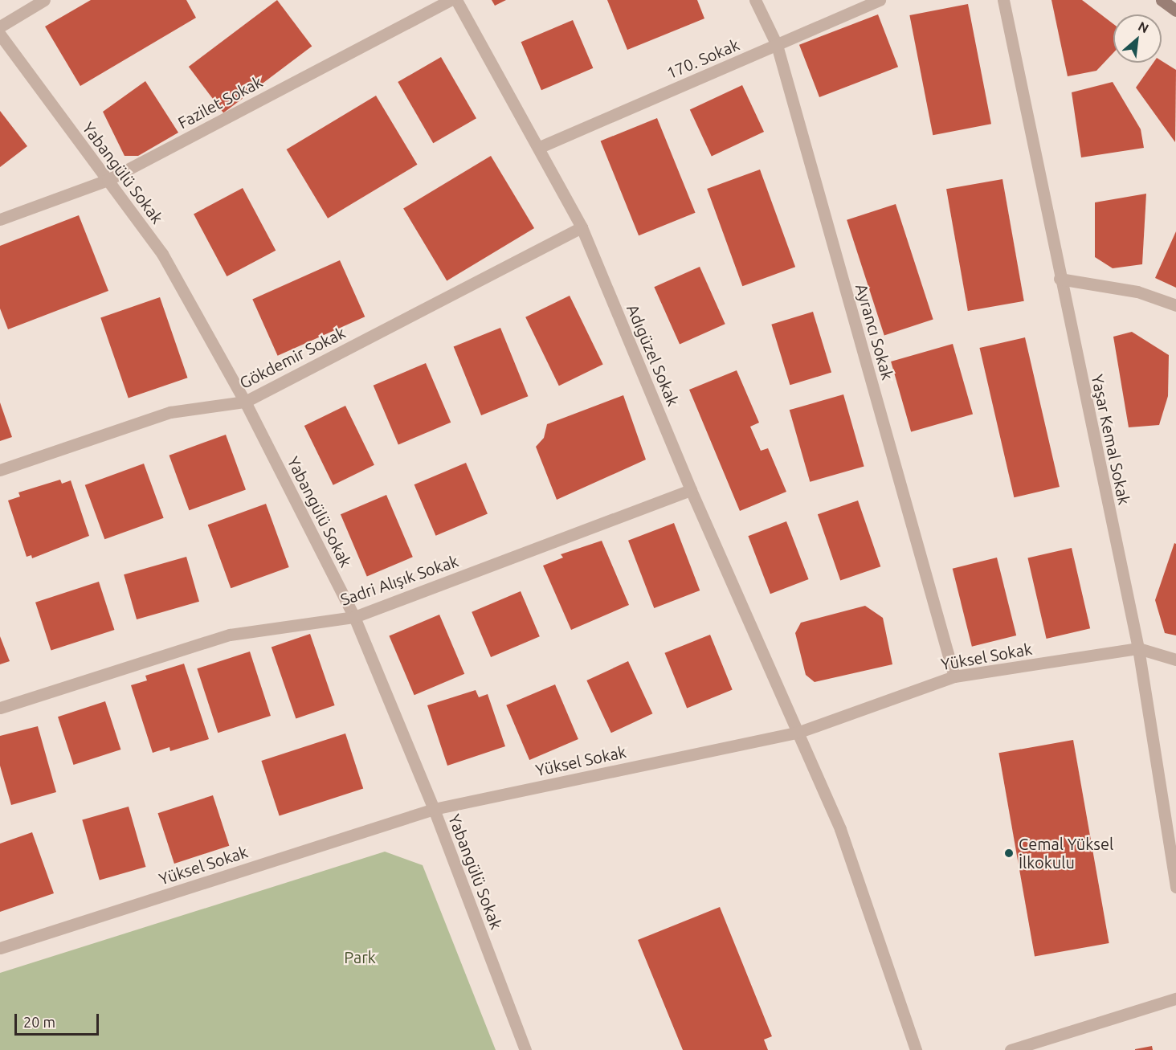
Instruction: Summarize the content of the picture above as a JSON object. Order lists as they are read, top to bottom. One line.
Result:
{"streets":{"street":["170. Sokak","Fazilet Sokak","Yabangülü Sokak","Ayrancı Sokak","Adıgüzel Sokak","Gökdemir Sokak","Yaşar Kemal Sokak","Sadri Alışık Sokak","Yüksel Sokak"]},"crossings":[["170. Sokak","Ayrancı Sokak"],["170. Sokak","Adıgüzel Sokak"],["Fazilet Sokak","Yabangülü Sokak"],["Yabangülü Sokak","Gökdemir Sokak"],["Yabangülü Sokak","Sadri Alışık Sokak"],["Yabangülü Sokak","Yüksel Sokak"],["Ayrancı Sokak","Yüksel Sokak"],["Adıgüzel Sokak","Gökdemir Sokak"],["Adıgüzel Sokak","Sadri Alışık Sokak"],["Adıgüzel Sokak","Yüksel Sokak"],["Yaşar Kemal Sokak","Yüksel Sokak"]],"parks":["Park"],"places":["Cemal Yüksel İlkokulu"],"scale_bar":"20 m","north":"top right"}
